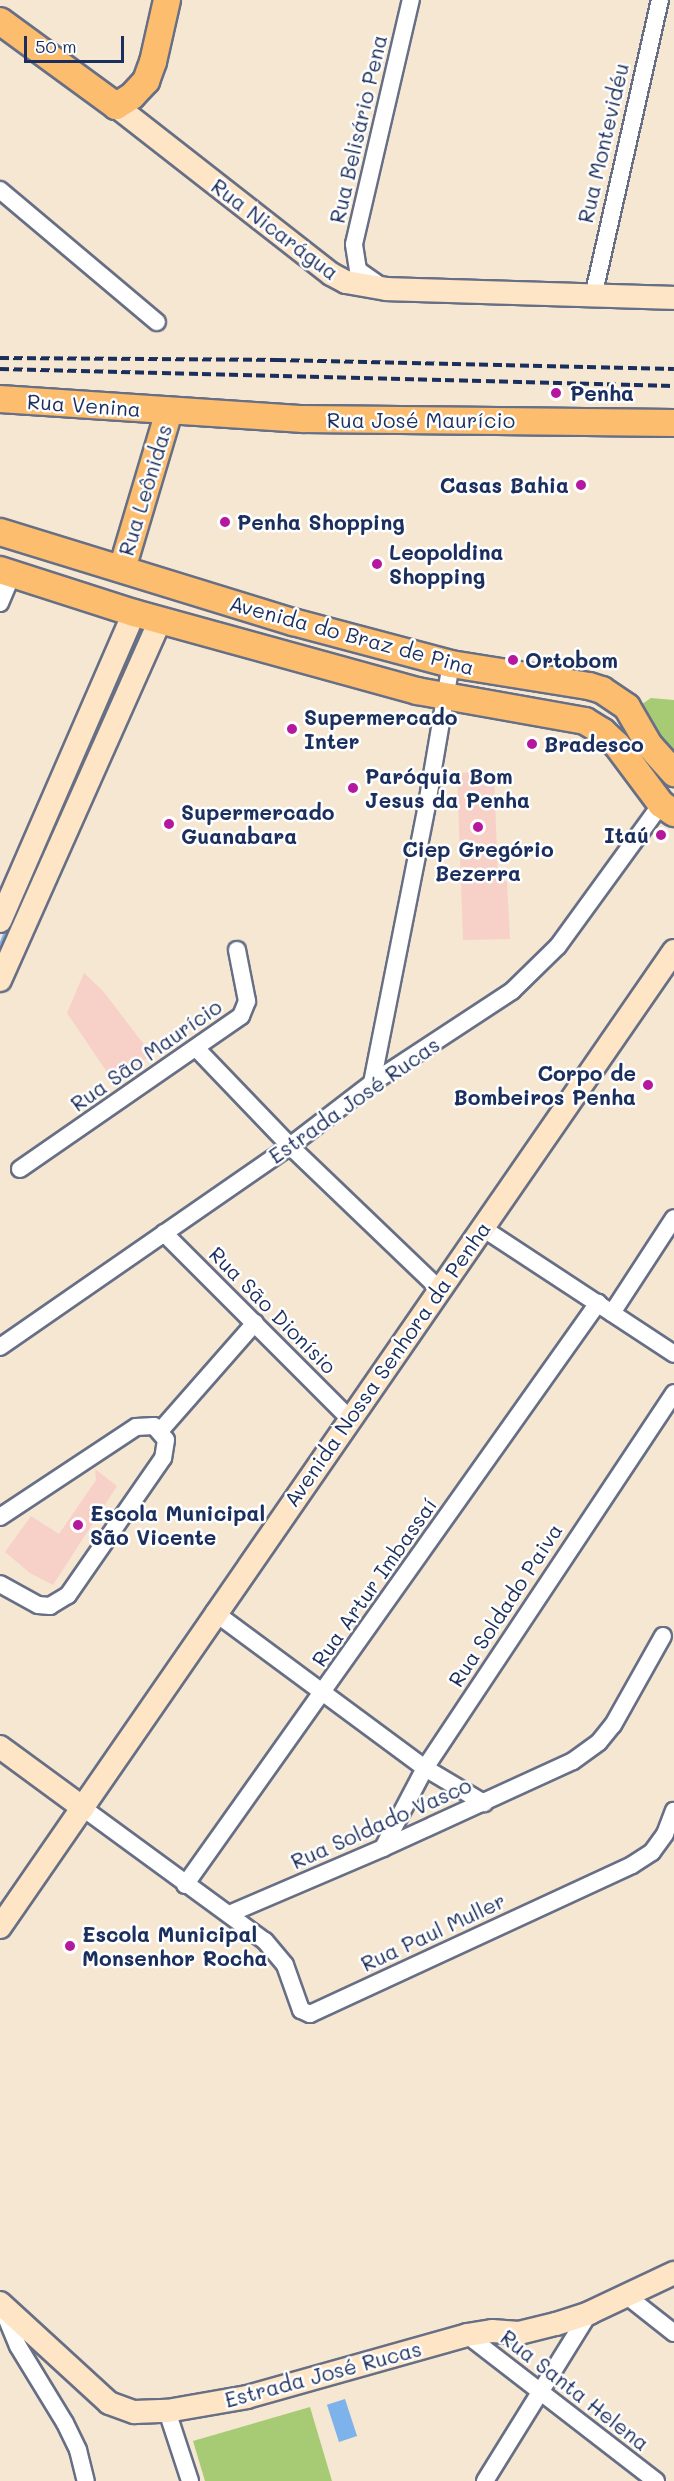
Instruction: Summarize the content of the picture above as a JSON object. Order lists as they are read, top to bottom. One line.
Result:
{"streets":{"main road":["Rua Nicarágua","Rua Venina","Rua José Maurício","Rua Leônidas","Avenida do Braz de Pina"],"street":["Rua Belisário Pena","Rua Montevidéu","Rua São Maurício","Estrada José Rucas","Rua São Dionísio","Avenida Nossa Senhora da Penha","Rua Artur Imbassaí","Rua Soldado Paiva","Rua Soldado Vasco","Rua Paul Muller","Rua Santa Helena"]},"crossings":[["Rua Belisário Pena","Rua Nicarágua"],["Rua Montevidéu","Rua Nicarágua"],["Rua Venina","Rua José Maurício"],["Rua Venina","Rua Leônidas"],["Rua José Maurício","Rua Leônidas"],["Rua Leônidas","Avenida do Braz de Pina"],["Avenida do Braz de Pina","Estrada José Rucas"],["Estrada José Rucas","Rua São Dionísio"],["Estrada José Rucas","Rua Santa Helena"],["Rua São Dionísio","Avenida Nossa Senhora da Penha"],["Rua Soldado Paiva","Rua Soldado Vasco"],["Rua Soldado Vasco","Rua Paul Muller"]],"places":["Penha","Casas Bahia","Penha Shopping","Leopoldina Shopping","Ortobom","Supermercado Inter","Bradesco","Paróquia Bom Jesus da Penha","Supermercado Guanabara","Ciep Gregório Bezerra","Itaú","Corpo de Bombeiros Penha","Escola Municipal São Vicente","Escola Municipal Monsenhor Rocha"],"scale_bar":"50 m"}
